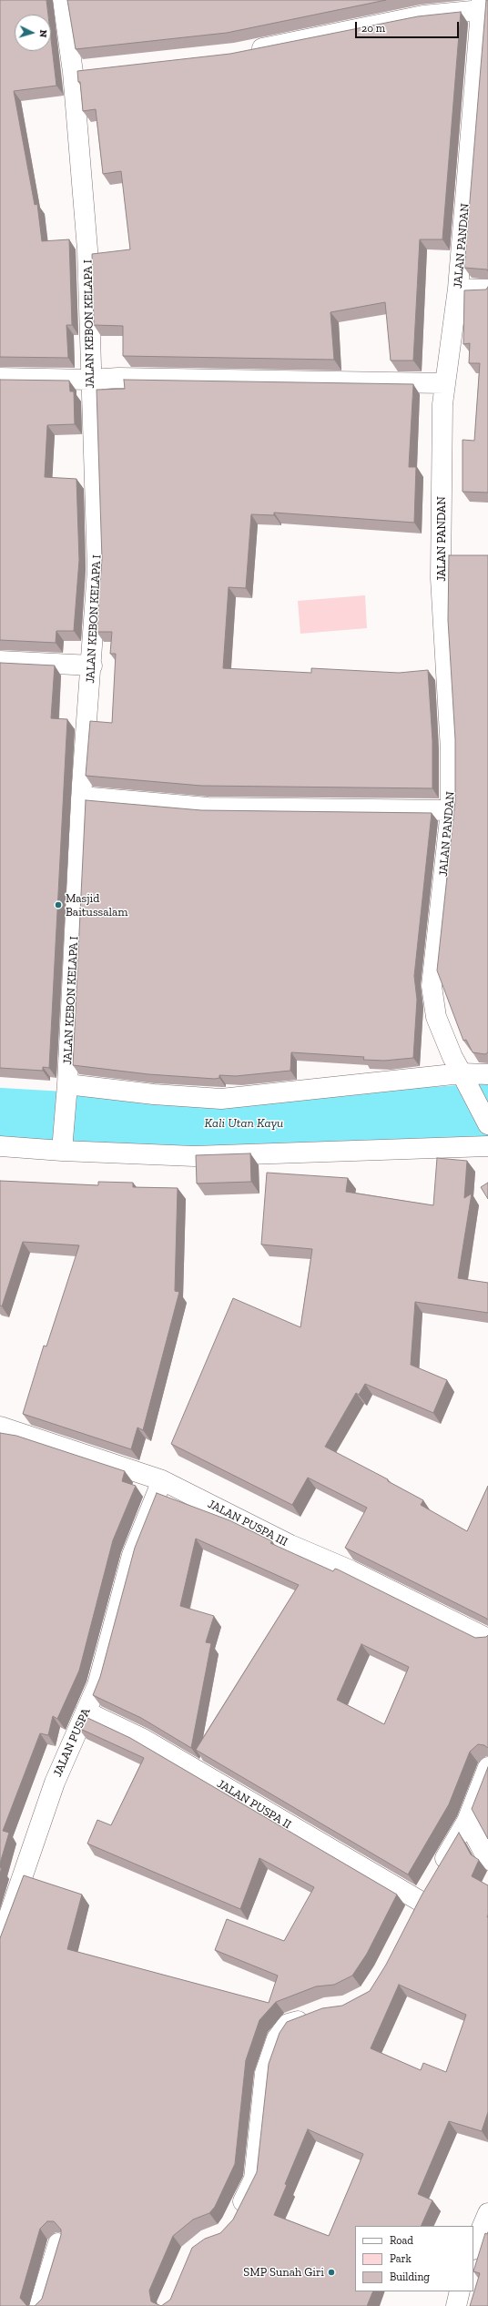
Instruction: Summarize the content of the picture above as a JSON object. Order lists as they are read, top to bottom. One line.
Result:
{"streets":{"street":["JALAN PANDAN","JALAN KEBON KELAPA I","JALAN PUSPA III","JALAN PUSPA","JALAN PUSPA II"]},"crossings":[["JALAN PUSPA III","JALAN PUSPA"],["JALAN PUSPA","JALAN PUSPA II"]],"water":["Kali Utan Kayu"],"places":["Masjid Baitussalam","SMP Sunah Giri"],"legend":["Road","Park","Building"],"scale_bar":"20 m","north":"right"}
